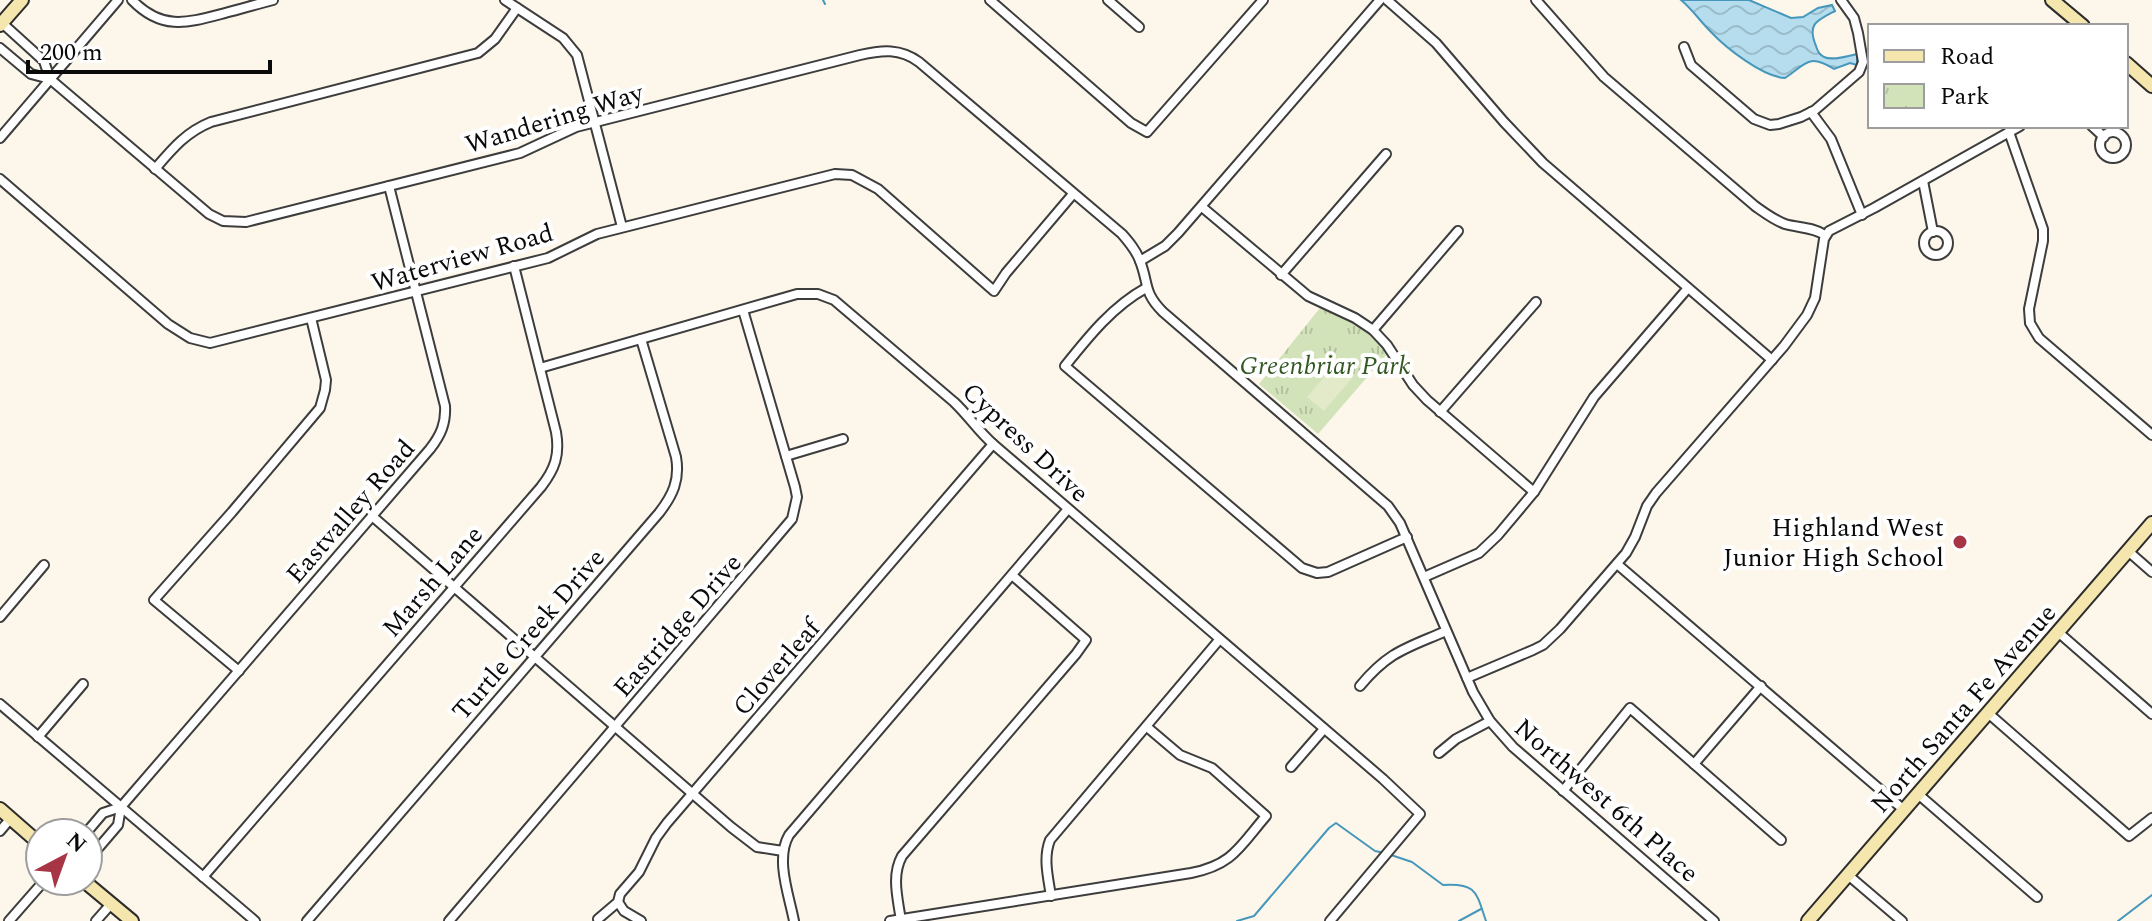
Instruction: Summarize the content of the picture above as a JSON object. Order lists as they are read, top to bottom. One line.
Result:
{"streets":{"main road":["North Santa Fe Avenue"],"street":["Wandering Way","Waterview Road","Cypress Drive","Eastvalley Road","Marsh Lane","Eastridge Drive","Turtle Creek Drive","Cloverleaf","Northwest 6th Place"]},"crossings":[["Wandering Way","Waterview Road"],["Wandering Way","Eastvalley Road"],["Wandering Way","Northwest 6th Place"],["Waterview Road","Eastvalley Road"],["Waterview Road","Marsh Lane"],["Cypress Drive","Marsh Lane"],["Cypress Drive","Eastridge Drive"],["Cypress Drive","Turtle Creek Drive"],["Cypress Drive","Cloverleaf"]],"parks":["Greenbriar Park"],"places":["Highland West Junior High School"],"legend":["Road","Park"],"scale_bar":"200 m","north":"top right"}
